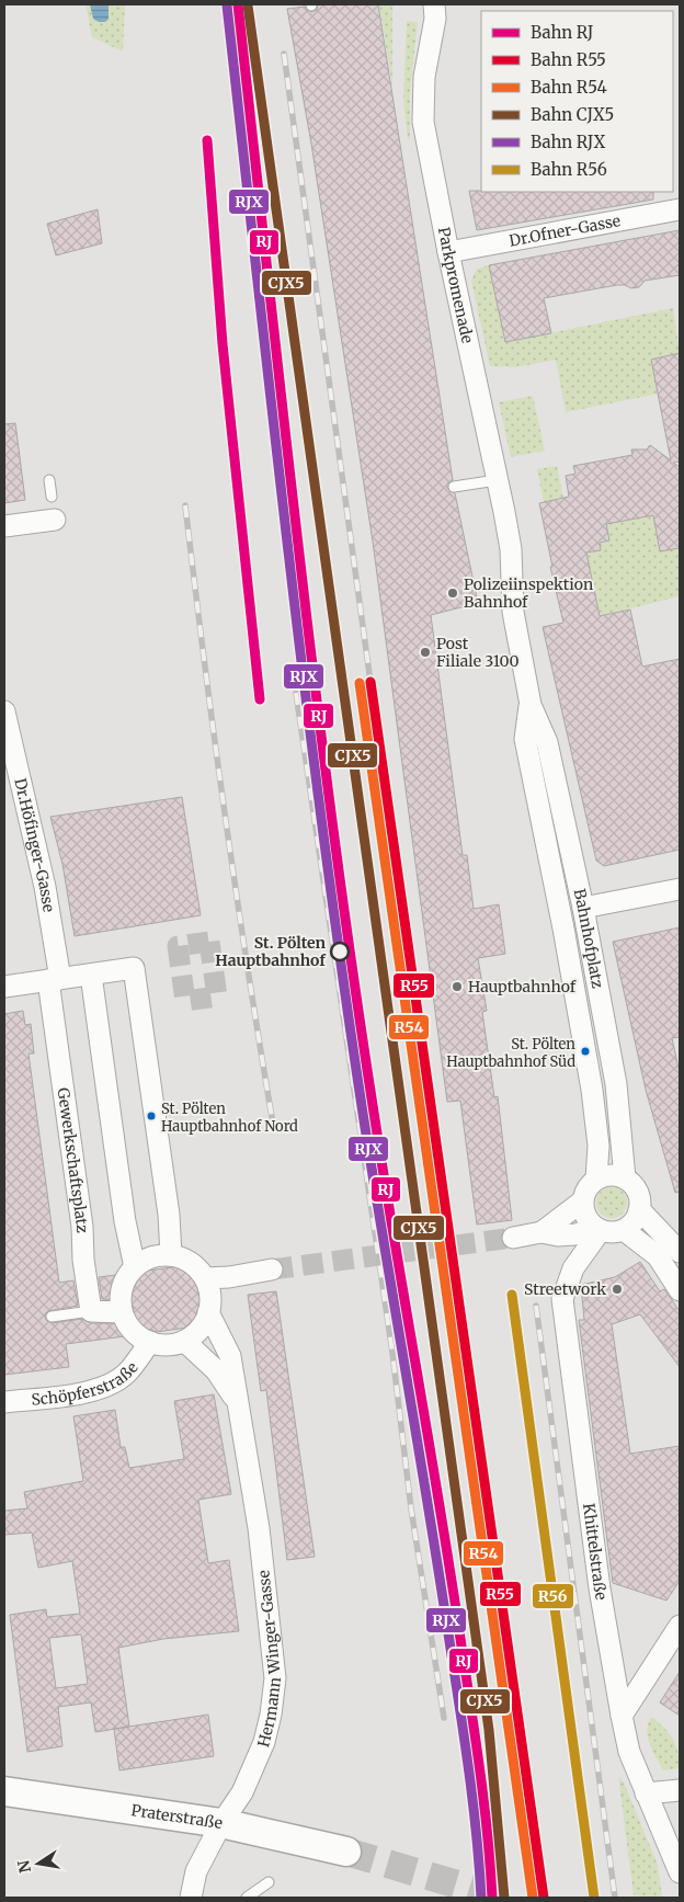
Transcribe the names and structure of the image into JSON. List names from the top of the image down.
{
  "streets": {
    "main road": ["Praterstraße"],
    "street": [
      "Dr.Ofner-Gasse",
      "Parkpromenade",
      "Dr.Höfinger-Gasse",
      "Bahnhofplatz",
      "Gewerkschaftsplatz",
      "Schöpferstraße",
      "Khittelstraße",
      "Hermann Winger-Gasse"
    ]
  },
  "crossings": [
    ["Dr.Ofner-Gasse", "Parkpromenade"],
    ["Parkpromenade", "Bahnhofplatz"],
    ["Dr.Höfinger-Gasse", "Gewerkschaftsplatz"],
    ["Bahnhofplatz", "Khittelstraße"],
    ["Schöpferstraße", "Hermann Winger-Gasse"],
    ["Hermann Winger-Gasse", "Praterstraße"]
  ],
  "places": [
    "Polizeiinspektion Bahnhof",
    "Post Filiale 3100",
    "St. Pölten Hauptbahnhof",
    "Hauptbahnhof",
    "St. Pölten Hauptbahnhof Süd",
    "St. Pölten Hauptbahnhof Nord",
    "Streetwork"
  ],
  "lines": [
    "rail line RJ",
    "rail line CJX5",
    "rail line RJX",
    "rail line R55",
    "rail line R54",
    "rail line R56"
  ],
  "legend": [
    "Bahn RJ",
    "Bahn R55",
    "Bahn R54",
    "Bahn CJX5",
    "Bahn RJX",
    "Bahn R56"
  ],
  "north": "left"
}
